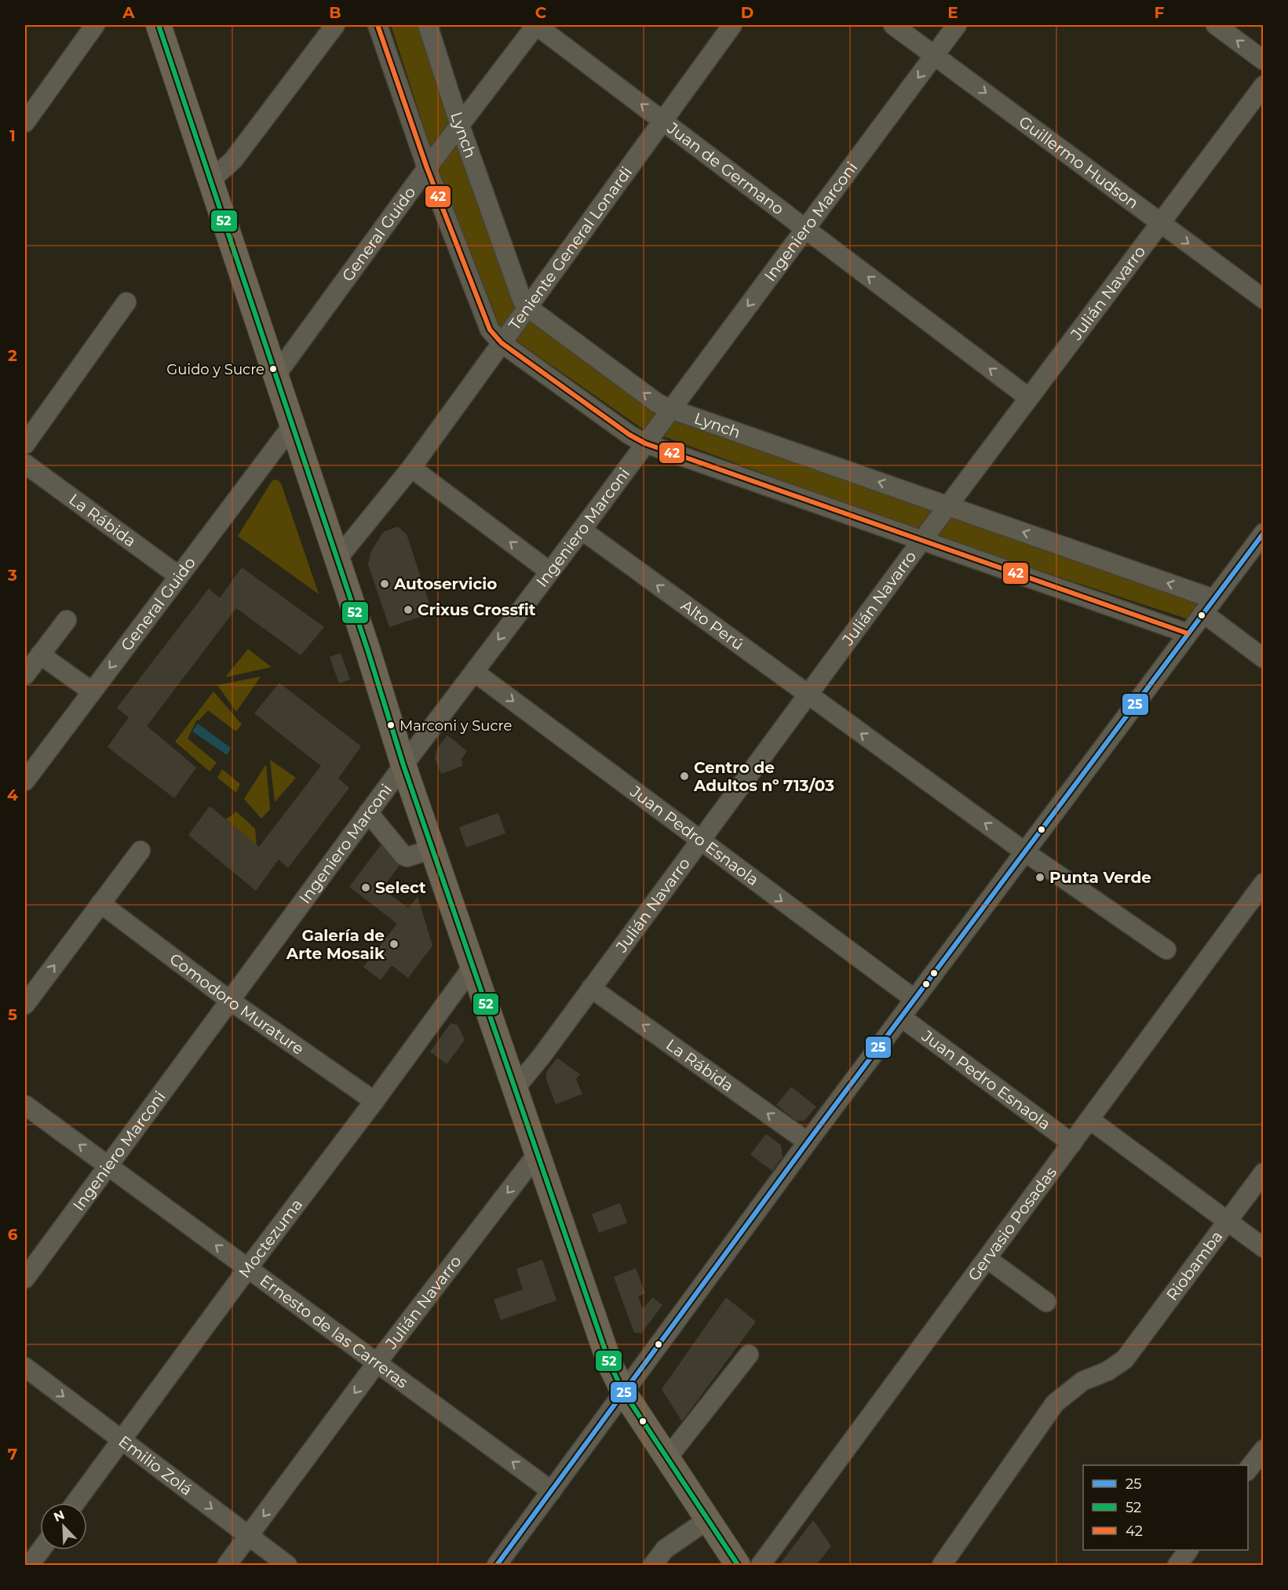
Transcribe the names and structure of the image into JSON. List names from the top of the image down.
{
  "streets": {
    "street": [
      "Lynch",
      "Guillermo Hudson",
      "Juan de Germano",
      "Ingeniero Marconi",
      "General Guido",
      "Teniente General Lonardi",
      "Julián Navarro",
      "La Rábida",
      "Alto Perú",
      "Juan Pedro Esnaola",
      "Comodoro Murature",
      "Gervasio Posadas",
      "Moctezuma",
      "Riobamba",
      "Ernesto de las Carreras",
      "Emilio Zolá"
    ]
  },
  "crossings": [
    ["Lynch", "Ingeniero Marconi"],
    ["Lynch", "General Guido"],
    ["Lynch", "Teniente General Lonardi"],
    ["Lynch", "Julián Navarro"],
    ["Guillermo Hudson", "Ingeniero Marconi"],
    ["Guillermo Hudson", "Julián Navarro"],
    ["Juan de Germano", "Ingeniero Marconi"],
    ["Juan de Germano", "General Guido"],
    ["Juan de Germano", "Teniente General Lonardi"],
    ["Juan de Germano", "Julián Navarro"],
    ["Ingeniero Marconi", "Alto Perú"],
    ["Ingeniero Marconi", "Juan Pedro Esnaola"],
    ["Ingeniero Marconi", "Comodoro Murature"],
    ["Ingeniero Marconi", "Ernesto de las Carreras"],
    ["General Guido", "La Rábida"],
    ["Julián Navarro", "La Rábida"],
    ["Julián Navarro", "Alto Perú"],
    ["Julián Navarro", "Juan Pedro Esnaola"],
    ["Julián Navarro", "Ernesto de las Carreras"],
    ["Julián Navarro", "Emilio Zolá"],
    ["Juan Pedro Esnaola", "Gervasio Posadas"],
    ["Comodoro Murature", "Moctezuma"],
    ["Moctezuma", "Ernesto de las Carreras"],
    ["Moctezuma", "Emilio Zolá"]
  ],
  "one_way": [
    "Guillermo Hudson",
    "Juan de Germano",
    "Ingeniero Marconi",
    "La Rábida",
    "Juan Pedro Esnaola",
    "Ernesto de las Carreras",
    "Emilio Zolá"
  ],
  "places": [
    "Guido y Sucre",
    "Autoservicio",
    "Crixus Crossfit",
    "Marconi y Sucre",
    "Centro de Adultos nº 713/03",
    "Punta Verde",
    "Select",
    "Galería de Arte Mosaik"
  ],
  "lines": ["transit line 52", "transit line 42", "transit line 25"],
  "legend": ["25", "52", "42"],
  "north": "top left",
  "grid": {
    "columns": [
      "A",
      "B",
      "C",
      "D",
      "E",
      "F"
    ],
    "rows": [
      "1",
      "2",
      "3",
      "4",
      "5",
      "6",
      "7"
    ]
  }
}
